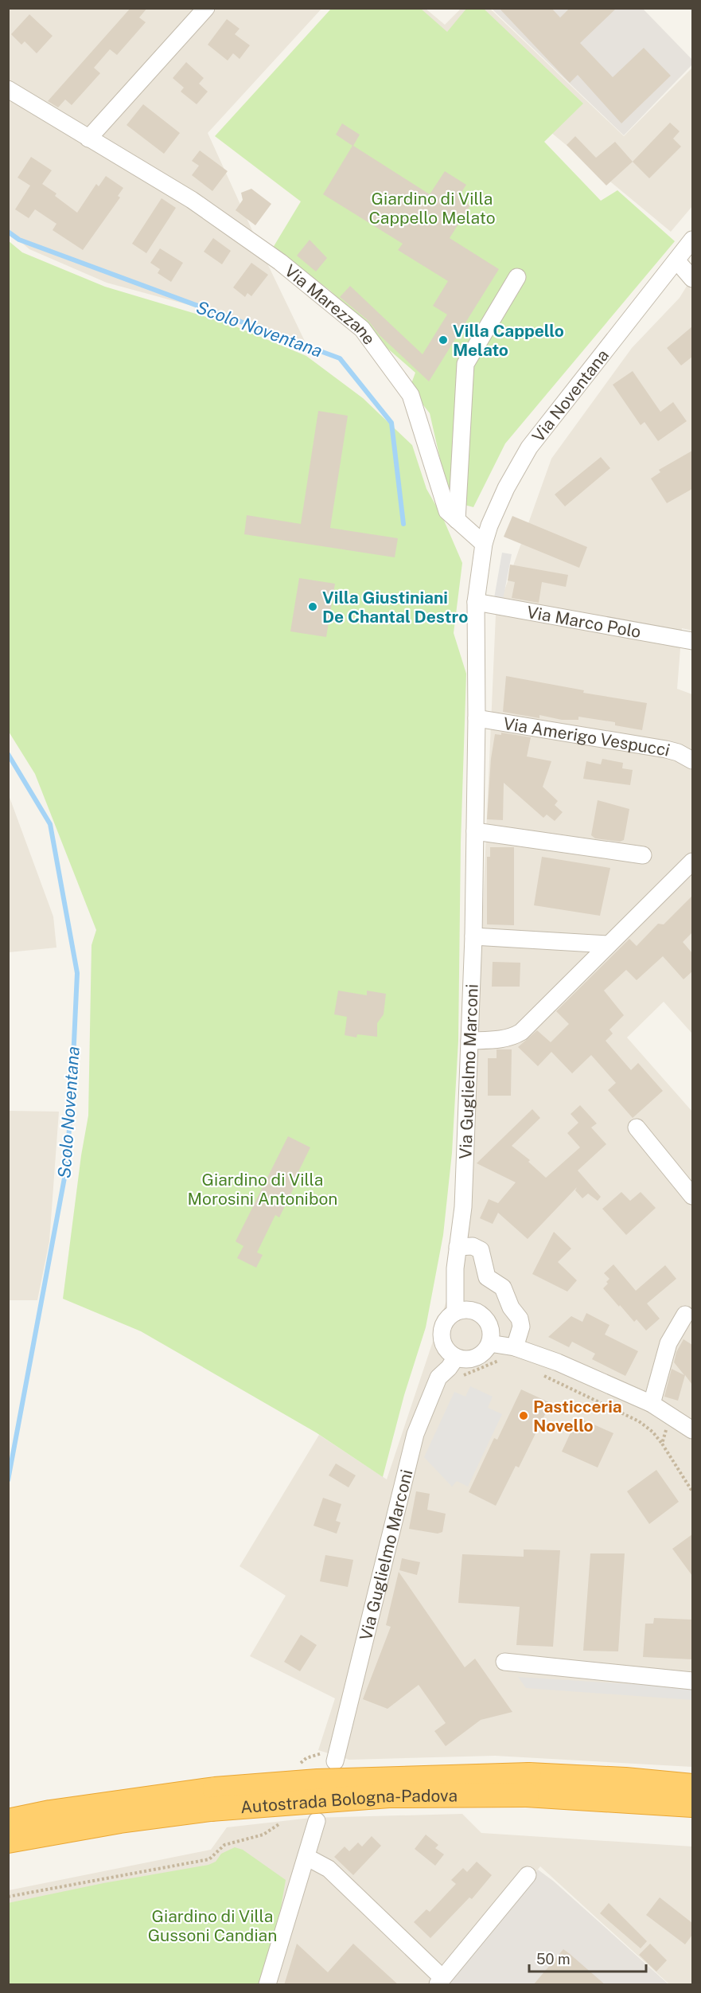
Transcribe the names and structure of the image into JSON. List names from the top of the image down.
{
  "streets": {
    "highway": ["Autostrada Bologna-Padova"],
    "street": [
      "Via Marezzane",
      "Via Noventana",
      "Via Marco Polo",
      "Via Amerigo Vespucci",
      "Via Guglielmo Marconi"
    ]
  },
  "crossings": [
    ["Via Marezzane", "Via Noventana"],
    ["Via Marezzane", "Via Guglielmo Marconi"],
    ["Via Noventana", "Via Guglielmo Marconi"],
    ["Via Marco Polo", "Via Guglielmo Marconi"],
    ["Via Amerigo Vespucci", "Via Guglielmo Marconi"]
  ],
  "water": ["Scolo Noventana"],
  "parks": ["Giardino di Villa Cappello Melato", "Giardino di Villa Morosini Antonibon", "Giardino di Villa Gussoni Candian"],
  "places": ["Villa Cappello Melato", "Villa Giustiniani De Chantal Destro", "Pasticceria Novello"],
  "scale_bar": "50 m"
}
